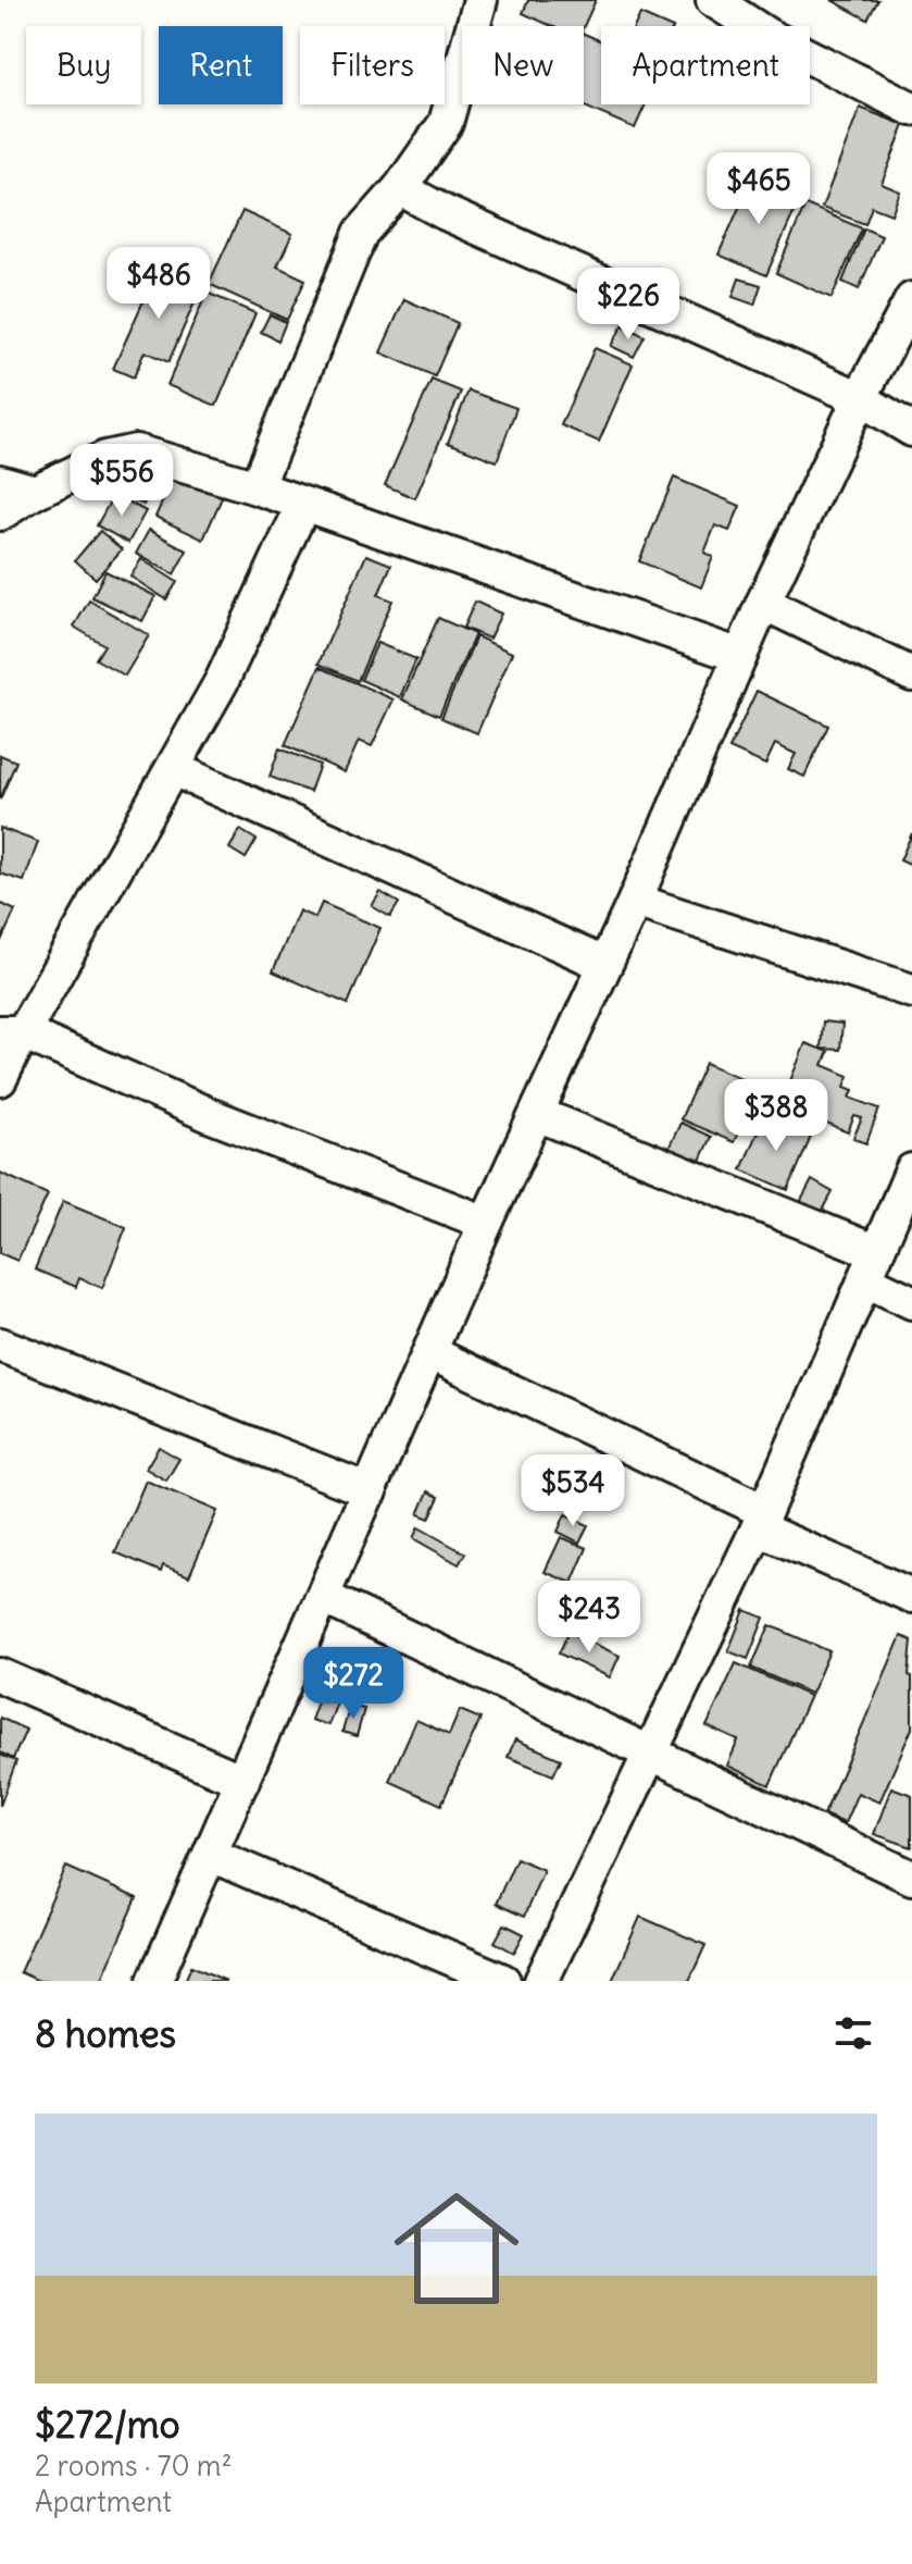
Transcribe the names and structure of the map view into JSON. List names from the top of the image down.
{
  "page": {
    "chip": [
      "Buy",
      "Rent",
      "Filters",
      "New",
      "Apartment"
    ],
    "price": [
      "$465",
      "$486",
      "$226",
      "$556",
      "$388",
      "$534",
      "$243",
      "$272"
    ],
    "heading": "8 homes",
    "list": [
      {
        "name": "$272/mo",
        "note": "2 rooms · 70 m² · Apartment"
      }
    ]
  }
}
